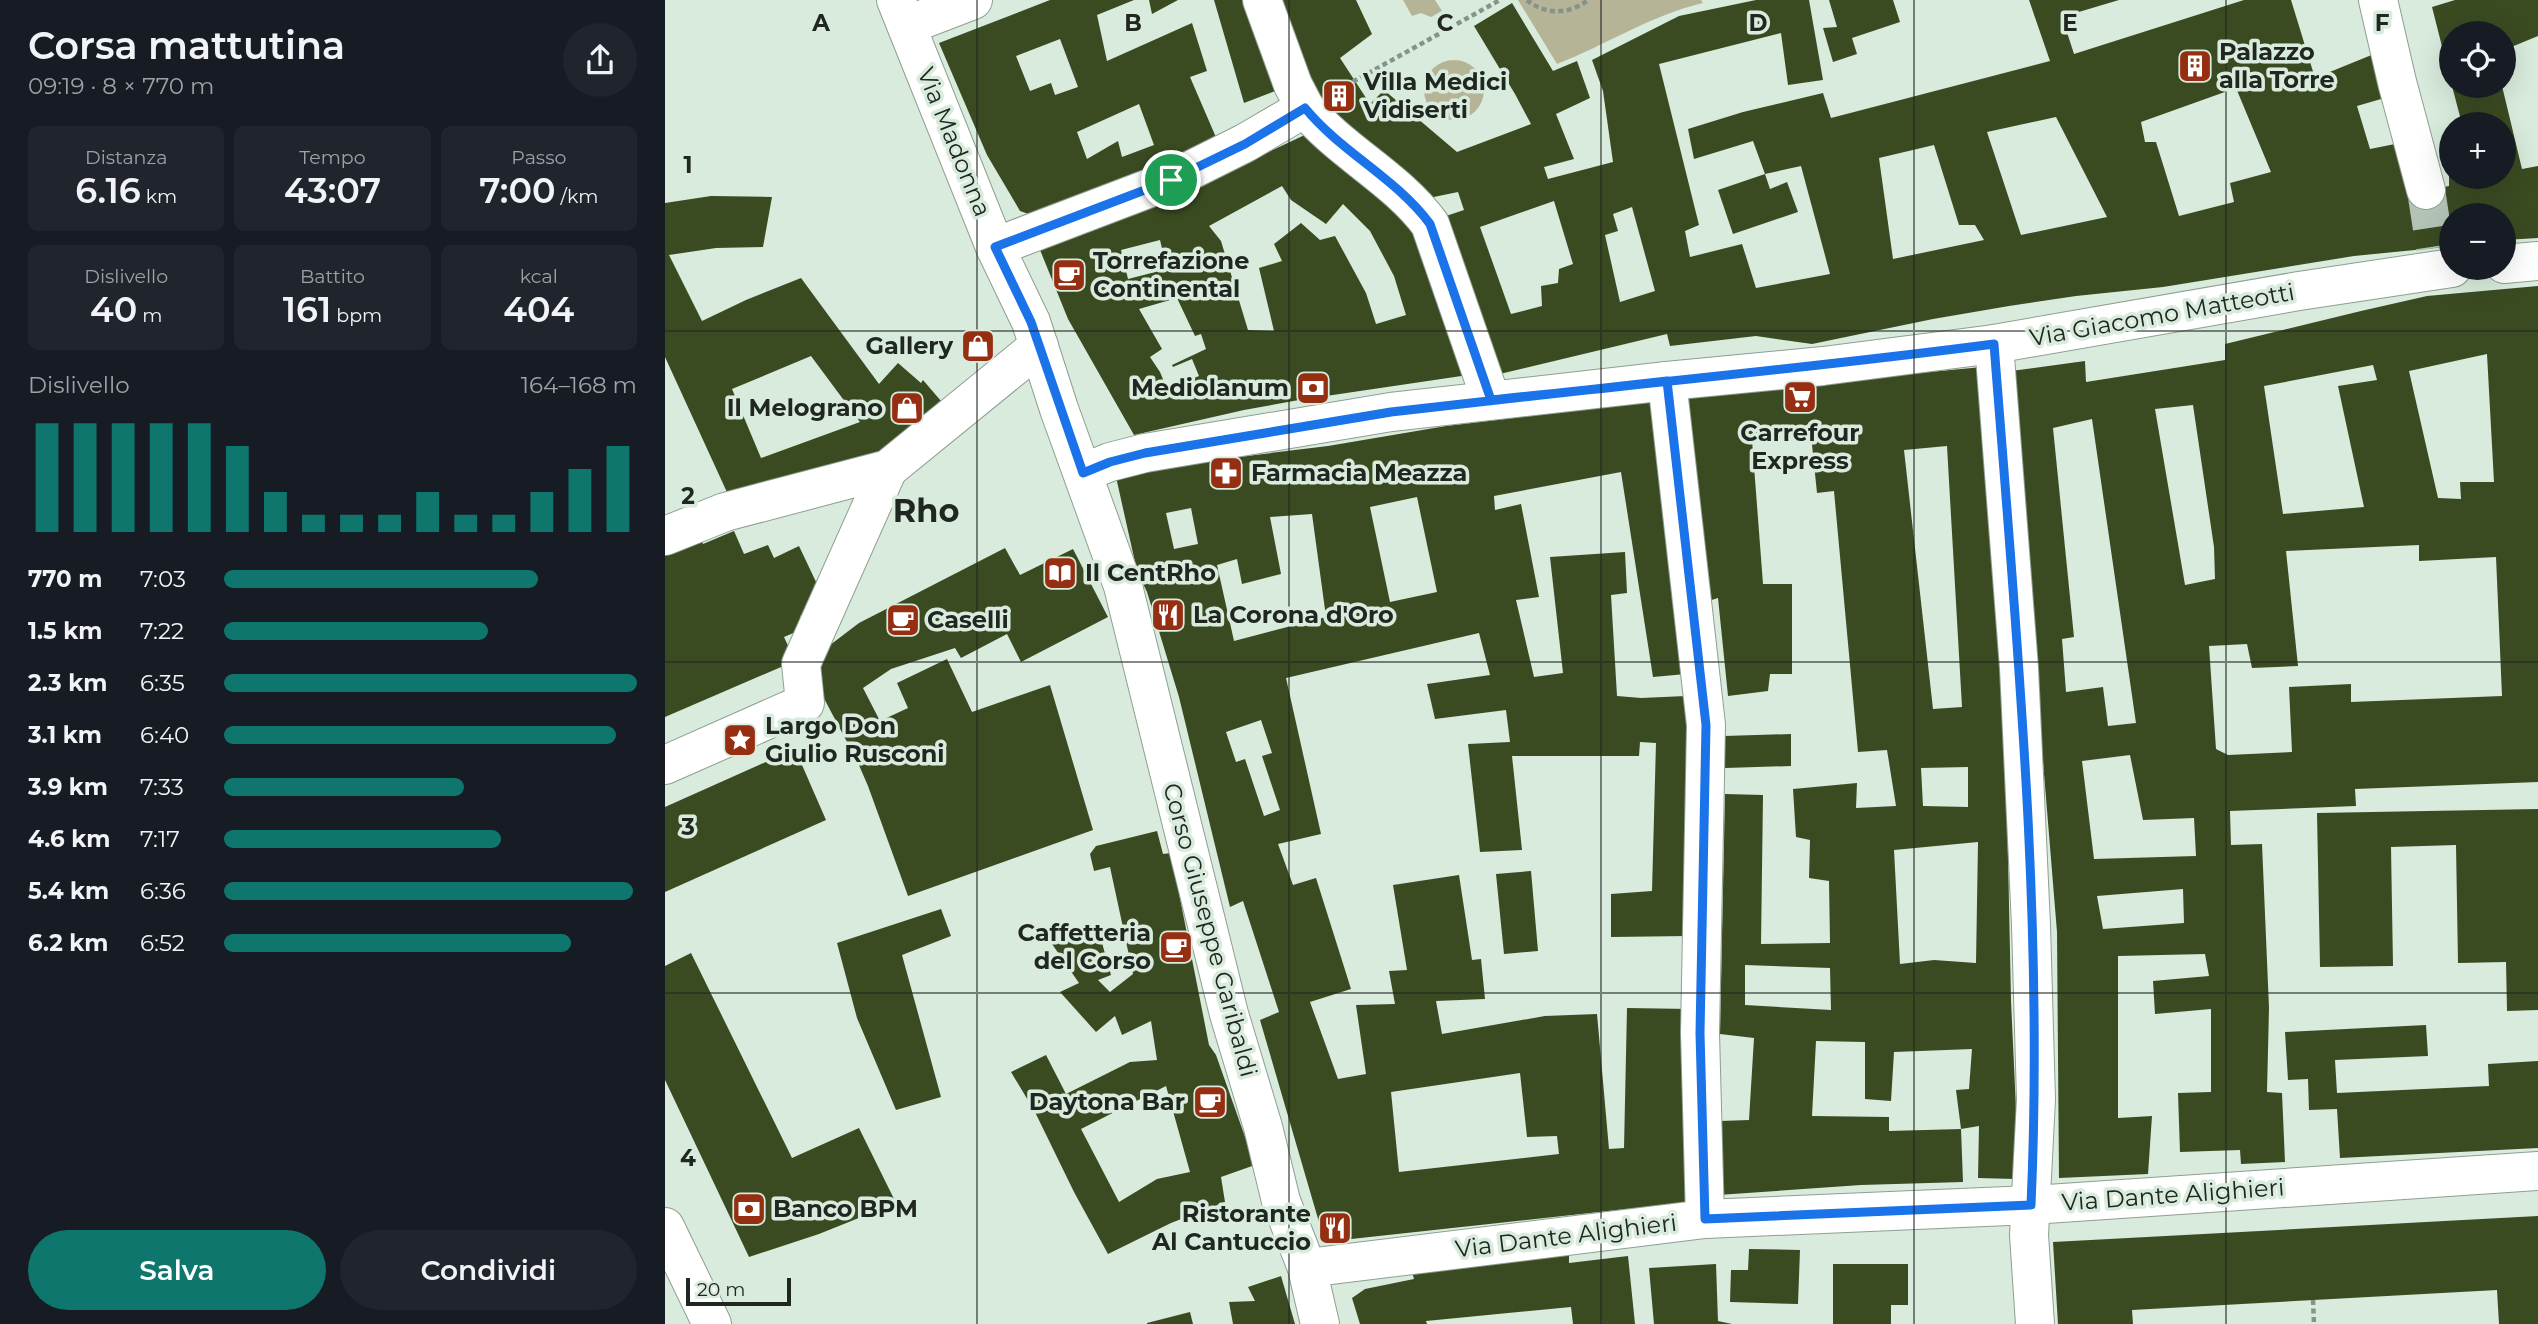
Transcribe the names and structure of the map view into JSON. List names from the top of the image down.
{
  "streets": {
    "street": [
      "Via Madonna",
      "Via Giacomo Matteotti",
      "Corso Giuseppe Garibaldi",
      "Via Dante Alighieri"
    ]
  },
  "crossings": [
    ["Via Madonna", "Via Giacomo Matteotti"],
    ["Via Madonna", "Corso Giuseppe Garibaldi"],
    ["Via Giacomo Matteotti", "Corso Giuseppe Garibaldi"],
    ["Corso Giuseppe Garibaldi", "Via Dante Alighieri"]
  ],
  "districts": ["Rho"],
  "places": {
    "building": ["Palazzo alla Torre", "Villa Medici Vidiserti"],
    "cafe": [
      "Torrefazione Continental",
      "Caselli",
      "Caffetteria del Corso",
      "Daytona Bar"
    ],
    "shop": ["Gallery", "Il Melograno"],
    "bank": ["Mediolanum", "Banco BPM"],
    "supermarket": ["Carrefour Express"],
    "pharmacy": ["Farmacia Meazza"],
    "library": ["Il CentRho"],
    "restaurant": ["La Corona d'Oro", "Ristorante Al Cantuccio"],
    "place": ["Largo Don Giulio Rusconi"]
  },
  "scale_bar": "20 m",
  "page": {
    "heading": ["Corsa mattutina", "09:19 · 8 × 770 m"],
    "map_buttons": ["+", "−"],
    "stats": [
      ["Distanza", "6.16 km"],
      ["Tempo", "43:07"],
      ["Passo", "7:00 /km"],
      ["Dislivello", "40 m"],
      ["Battito", "161 bpm"],
      ["kcal", "404"]
    ],
    "chart": ["Dislivello", "164–168 m"],
    "list": [
      {
        "name": "770 m",
        "note": "7:03"
      },
      {
        "name": "1.5 km",
        "note": "7:22"
      },
      {
        "name": "2.3 km",
        "note": "6:35"
      },
      {
        "name": "3.1 km",
        "note": "6:40"
      },
      {
        "name": "3.9 km",
        "note": "7:33"
      },
      {
        "name": "4.6 km",
        "note": "7:17"
      },
      {
        "name": "5.4 km",
        "note": "6:36"
      },
      {
        "name": "6.2 km",
        "note": "6:52"
      }
    ],
    "buttons": ["Salva", "Condividi"],
    "scale": "20 m"
  },
  "grid": {
    "columns": [
      "A",
      "B",
      "C",
      "D",
      "E",
      "F"
    ],
    "rows": [
      "1",
      "2",
      "3",
      "4"
    ]
  }
}
